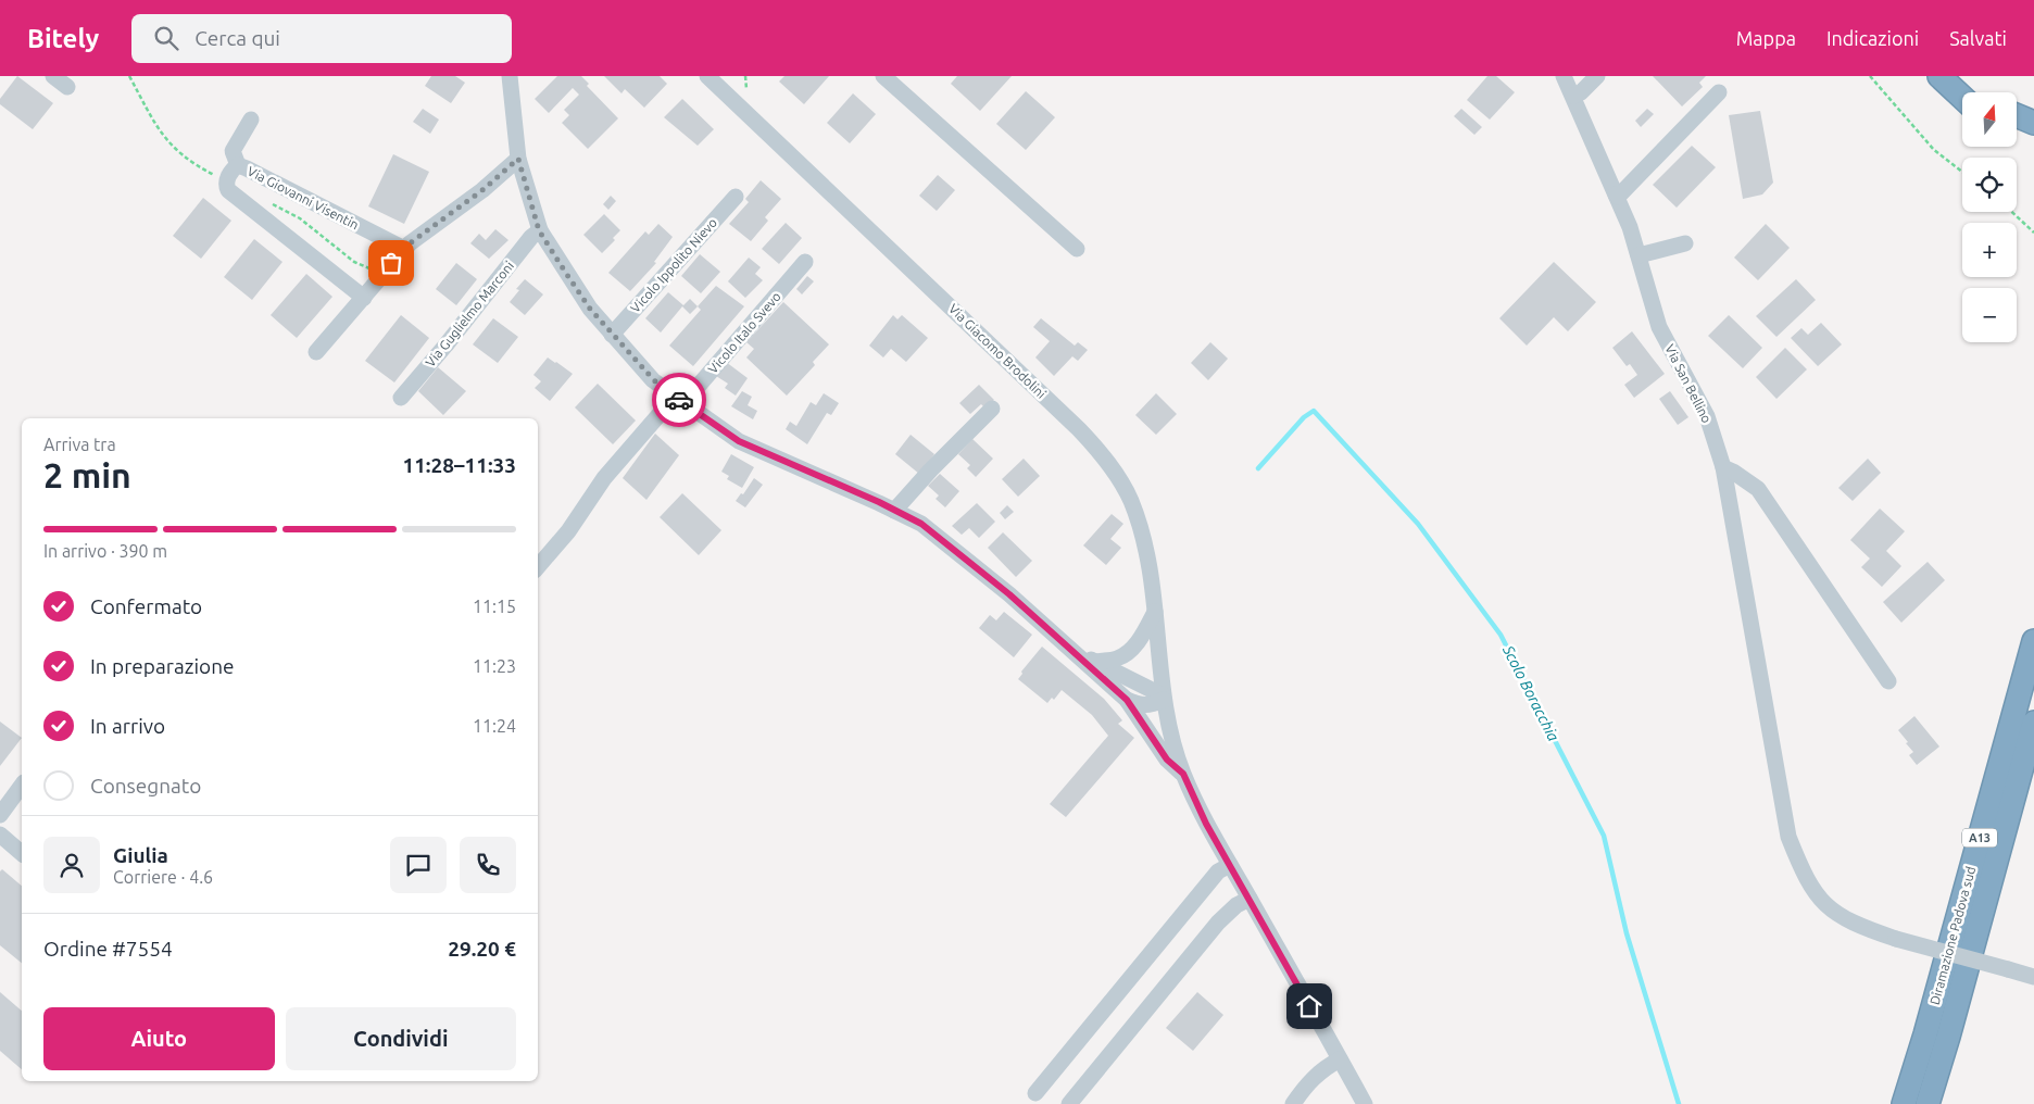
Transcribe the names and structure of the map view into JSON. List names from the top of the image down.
{
  "streets": {
    "highway": ["A13", "Diramazione Padova sud"],
    "street": [
      "Via Giovanni Visentin",
      "Vicolo Ippolito Nievo",
      "Via Guglielmo Marconi",
      "Vicolo Italo Svevo",
      "Via Giacomo Brodolini",
      "Via San Bellino"
    ]
  },
  "water": ["Scolo Boracchia"],
  "north": "top",
  "page": {
    "header": "Bitely",
    "search": "Cerca qui",
    "nav": ["Mappa", "Indicazioni", "Salvati"],
    "map_buttons": ["+", "−"],
    "heading": ["2 min", "Arriva tra", "11:28–11:33"],
    "panel": [
      "Giulia",
      "Corriere · 4.6",
      "Ordine #7554",
      "29.20 €"
    ],
    "bar": "In arrivo · 390 m",
    "list": [
      ["Confermato", "11:15"],
      ["In preparazione", "11:23"],
      ["In arrivo", "11:24"],
      "Consegnato"
    ],
    "buttons": ["Aiuto", "Condividi"]
  }
}
